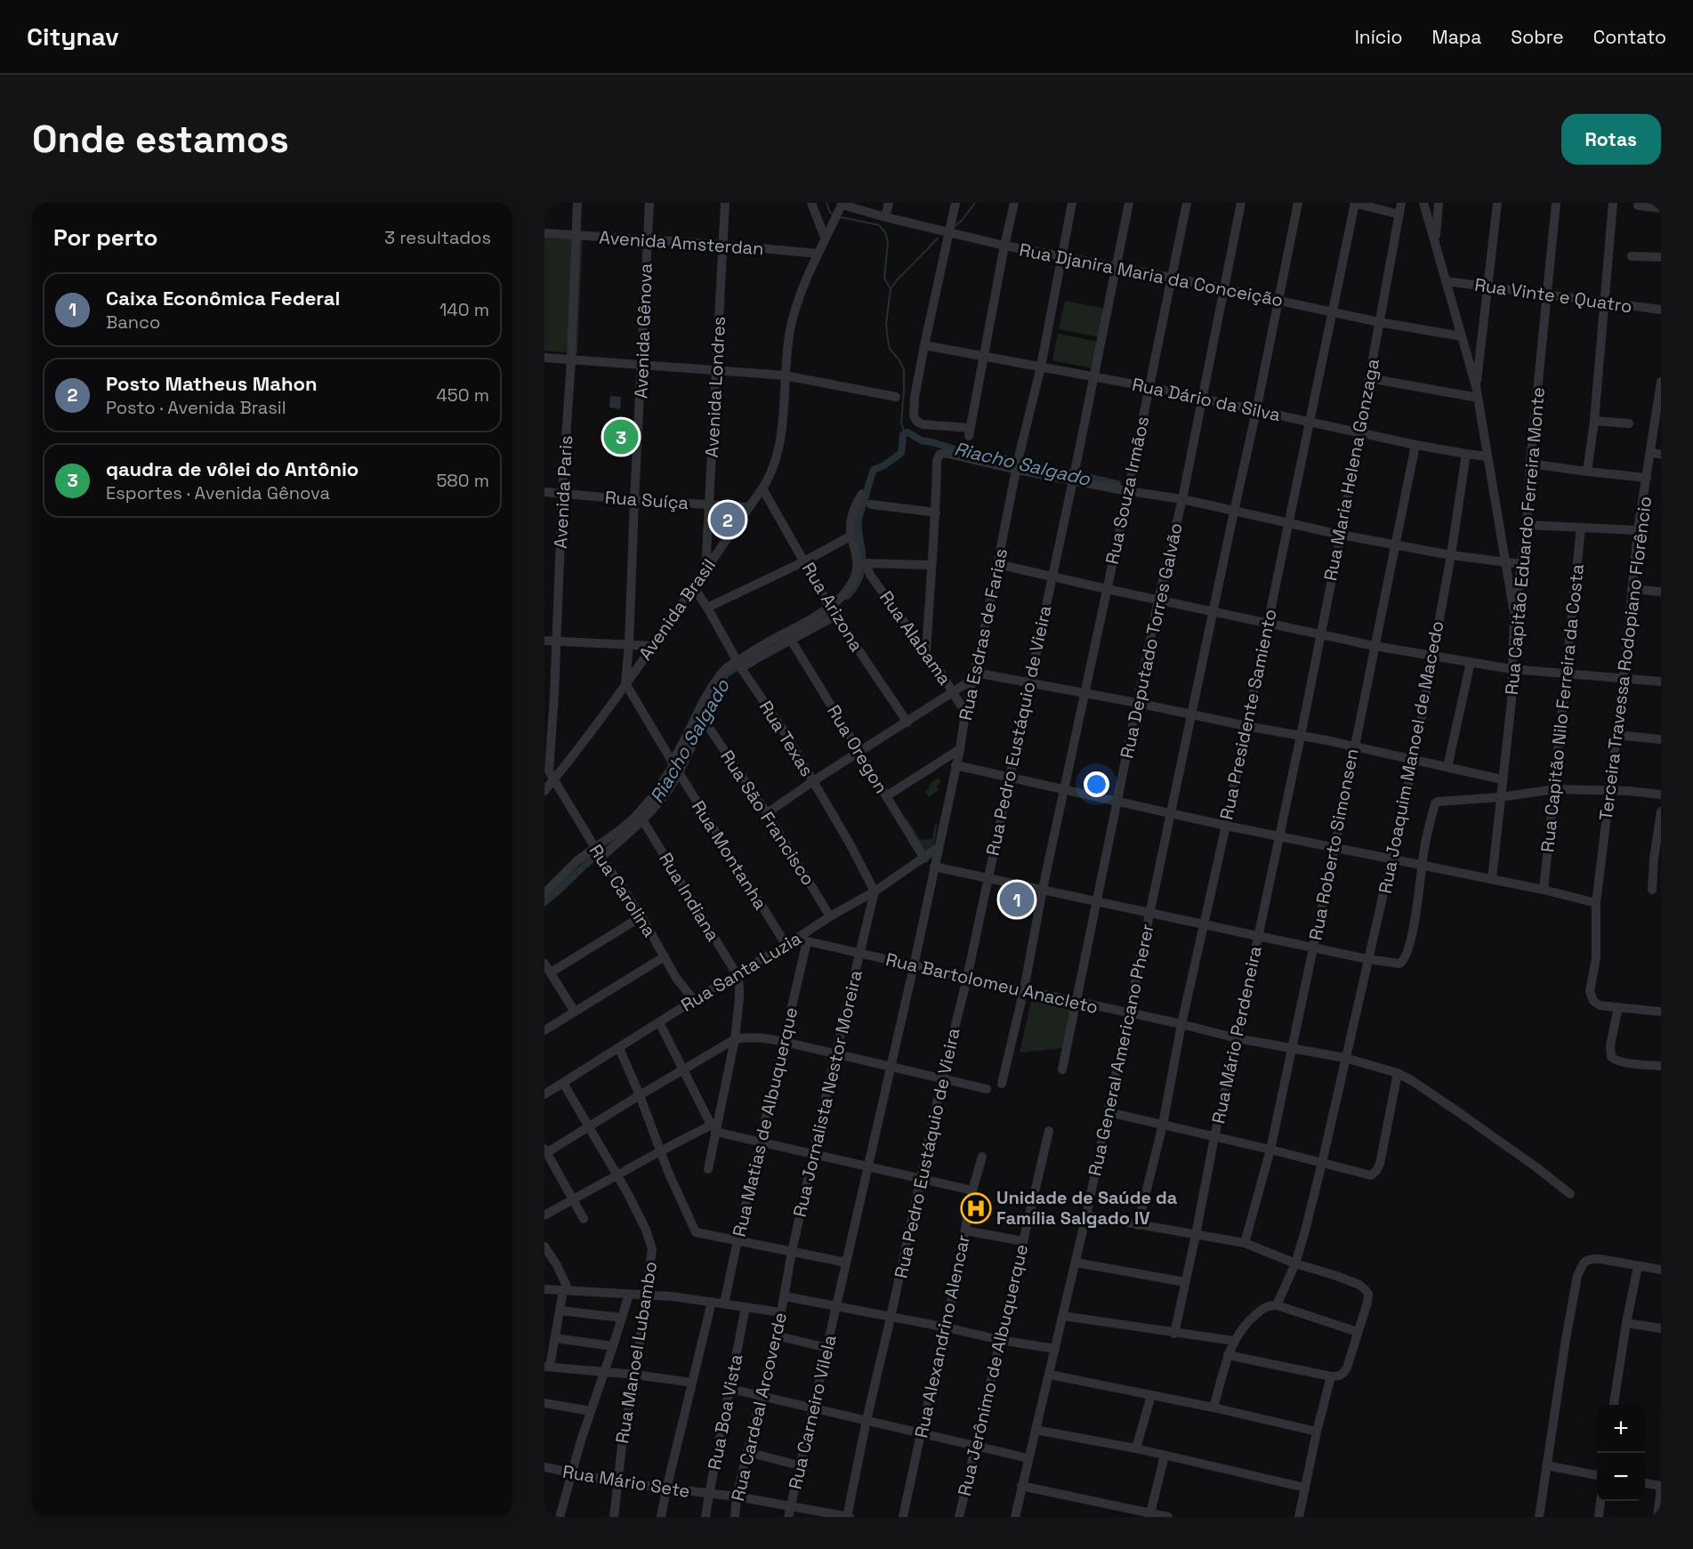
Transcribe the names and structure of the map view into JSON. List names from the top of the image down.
{
  "streets": {
    "street": [
      "Avenida Amsterdan",
      "Rua Djanira Maria da Conceição",
      "Rua Vinte e Quatro",
      "Avenida Gênova",
      "Avenida Londres",
      "Rua Dário da Silva",
      "Rua Maria Helena Gonzaga",
      "Rua Souza Irmãos",
      "Avenida Paris",
      "Rua Suíça",
      "Rua Capitão Eduardo Ferreira Monte",
      "Rua Arizona",
      "Avenida Brasil",
      "Rua Esdras de Farias",
      "Rua Alabama",
      "Rua Deputado Torres Galvão",
      "Terceira Travessa Rodopiano Florêncio",
      "Rua Capitão Nilo Ferreira da Costa",
      "Rua Presidente Samiento",
      "Rua Pedro Eustáquio de Vieira",
      "Rua Texas",
      "Rua Oregon",
      "Rua Joaquim Manoel de Macedo",
      "Rua São Francisco",
      "Rua Roberto Simonsen",
      "Rua Montanha",
      "Rua Carolina",
      "Rua Indiana",
      "Rua Santa Luzia",
      "Rua Bartolomeu Anacleto",
      "Rua Mário Perdeneira",
      "Rua General Americano Pherer",
      "Rua Jornalista Nestor Moreira",
      "Rua Matias de Albuquerque",
      "Rua Alexandrino Alencar",
      "Rua Manoel Lubambo",
      "Rua Jerônimo de Albuquerque",
      "Rua Cardeal Arcoverde",
      "Rua Boa Vista",
      "Rua Carneiro Vilela",
      "Rua Mário Sete"
    ]
  },
  "crossings": [
    ["Avenida Amsterdan", "Avenida Gênova"],
    ["Avenida Amsterdan", "Avenida Londres"],
    ["Avenida Amsterdan", "Avenida Paris"],
    ["Avenida Amsterdan", "Avenida Brasil"],
    ["Rua Djanira Maria da Conceição", "Rua Maria Helena Gonzaga"],
    ["Rua Djanira Maria da Conceição", "Rua Souza Irmãos"],
    ["Rua Djanira Maria da Conceição", "Avenida Brasil"],
    ["Rua Djanira Maria da Conceição", "Rua Esdras de Farias"],
    ["Rua Djanira Maria da Conceição", "Rua Deputado Torres Galvão"],
    ["Rua Djanira Maria da Conceição", "Rua Presidente Samiento"],
    ["Rua Djanira Maria da Conceição", "Rua Pedro Eustáquio de Vieira"],
    ["Rua Djanira Maria da Conceição", "Rua General Americano Pherer"],
    ["Rua Vinte e Quatro", "Rua Capitão Eduardo Ferreira Monte"],
    ["Avenida Gênova", "Rua Suíça"],
    ["Avenida Gênova", "Avenida Brasil"],
    ["Avenida Gênova", "Rua Montanha"],
    ["Avenida Londres", "Rua Suíça"],
    ["Avenida Londres", "Avenida Brasil"],
    ["Rua Dário da Silva", "Rua Maria Helena Gonzaga"],
    ["Rua Dário da Silva", "Rua Souza Irmãos"],
    ["Rua Dário da Silva", "Rua Esdras de Farias"],
    ["Rua Dário da Silva", "Rua Deputado Torres Galvão"],
    ["Rua Dário da Silva", "Rua Presidente Samiento"],
    ["Rua Dário da Silva", "Rua Pedro Eustáquio de Vieira"],
    ["Rua Dário da Silva", "Rua Joaquim Manoel de Macedo"],
    ["Rua Dário da Silva", "Rua Roberto Simonsen"],
    ["Rua Dário da Silva", "Rua General Americano Pherer"],
    ["Rua Maria Helena Gonzaga", "Rua Mário Perdeneira"],
    ["Rua Souza Irmãos", "Rua Bartolomeu Anacleto"],
    ["Avenida Paris", "Rua Suíça"],
    ["Avenida Paris", "Avenida Brasil"],
    ["Avenida Paris", "Rua Carolina"],
    ["Rua Suíça", "Avenida Brasil"],
    ["Rua Arizona", "Avenida Brasil"],
    ["Avenida Brasil", "Rua Texas"],
    ["Avenida Brasil", "Rua Montanha"],
    ["Avenida Brasil", "Rua Carolina"],
    ["Rua Esdras de Farias", "Rua Alabama"],
    ["Rua Esdras de Farias", "Rua Santa Luzia"],
    ["Rua Esdras de Farias", "Rua Bartolomeu Anacleto"],
    ["Rua Esdras de Farias", "Rua Carneiro Vilela"],
    ["Rua Deputado Torres Galvão", "Rua Bartolomeu Anacleto"],
    ["Rua Presidente Samiento", "Rua Bartolomeu Anacleto"],
    ["Rua Pedro Eustáquio de Vieira", "Rua Bartolomeu Anacleto"],
    ["Rua Pedro Eustáquio de Vieira", "Rua Mário Sete"],
    ["Rua Texas", "Rua Santa Luzia"],
    ["Rua Texas", "Rua Jornalista Nestor Moreira"],
    ["Rua Oregon", "Rua Santa Luzia"],
    ["Rua Joaquim Manoel de Macedo", "Rua Bartolomeu Anacleto"],
    ["Rua São Francisco", "Rua Montanha"],
    ["Rua São Francisco", "Rua Santa Luzia"],
    ["Rua Roberto Simonsen", "Rua Bartolomeu Anacleto"],
    ["Rua Montanha", "Rua Santa Luzia"],
    ["Rua Carolina", "Rua Santa Luzia"],
    ["Rua Indiana", "Rua Santa Luzia"],
    ["Rua Santa Luzia", "Rua Bartolomeu Anacleto"],
    ["Rua Santa Luzia", "Rua Jornalista Nestor Moreira"],
    ["Rua Santa Luzia", "Rua Manoel Lubambo"],
    ["Rua Bartolomeu Anacleto", "Rua Mário Perdeneira"],
    ["Rua Bartolomeu Anacleto", "Rua General Americano Pherer"],
    ["Rua Bartolomeu Anacleto", "Rua Jornalista Nestor Moreira"],
    ["Rua Bartolomeu Anacleto", "Rua Matias de Albuquerque"],
    ["Rua Jornalista Nestor Moreira", "Rua Cardeal Arcoverde"],
    ["Rua Manoel Lubambo", "Rua Mário Sete"],
    ["Rua Cardeal Arcoverde", "Rua Mário Sete"],
    ["Rua Boa Vista", "Rua Mário Sete"],
    ["Rua Carneiro Vilela", "Rua Mário Sete"]
  ],
  "water": ["Riacho Salgado"],
  "places": {
    "hospital": ["Unidade de Saúde da Família Salgado IV"]
  },
  "page": {
    "header": "Citynav",
    "nav": [
      "Início",
      "Mapa",
      "Sobre",
      "Contato"
    ],
    "buttons": "Rotas",
    "title": "Onde estamos",
    "heading": ["Por perto", "3 resultados"],
    "list": [
      {
        "mark": "1",
        "name": "Caixa Econômica Federal",
        "note": "Banco",
        "value": "140 m"
      },
      {
        "mark": "2",
        "name": "Posto Matheus Mahon",
        "note": "Posto · Avenida Brasil",
        "value": "450 m"
      },
      {
        "mark": "3",
        "name": "qaudra de vôlei do Antônio",
        "note": "Esportes · Avenida Gênova",
        "value": "580 m"
      }
    ],
    "pins": ["3", "2", "1"],
    "map_buttons": ["+", "−"]
  }
}
